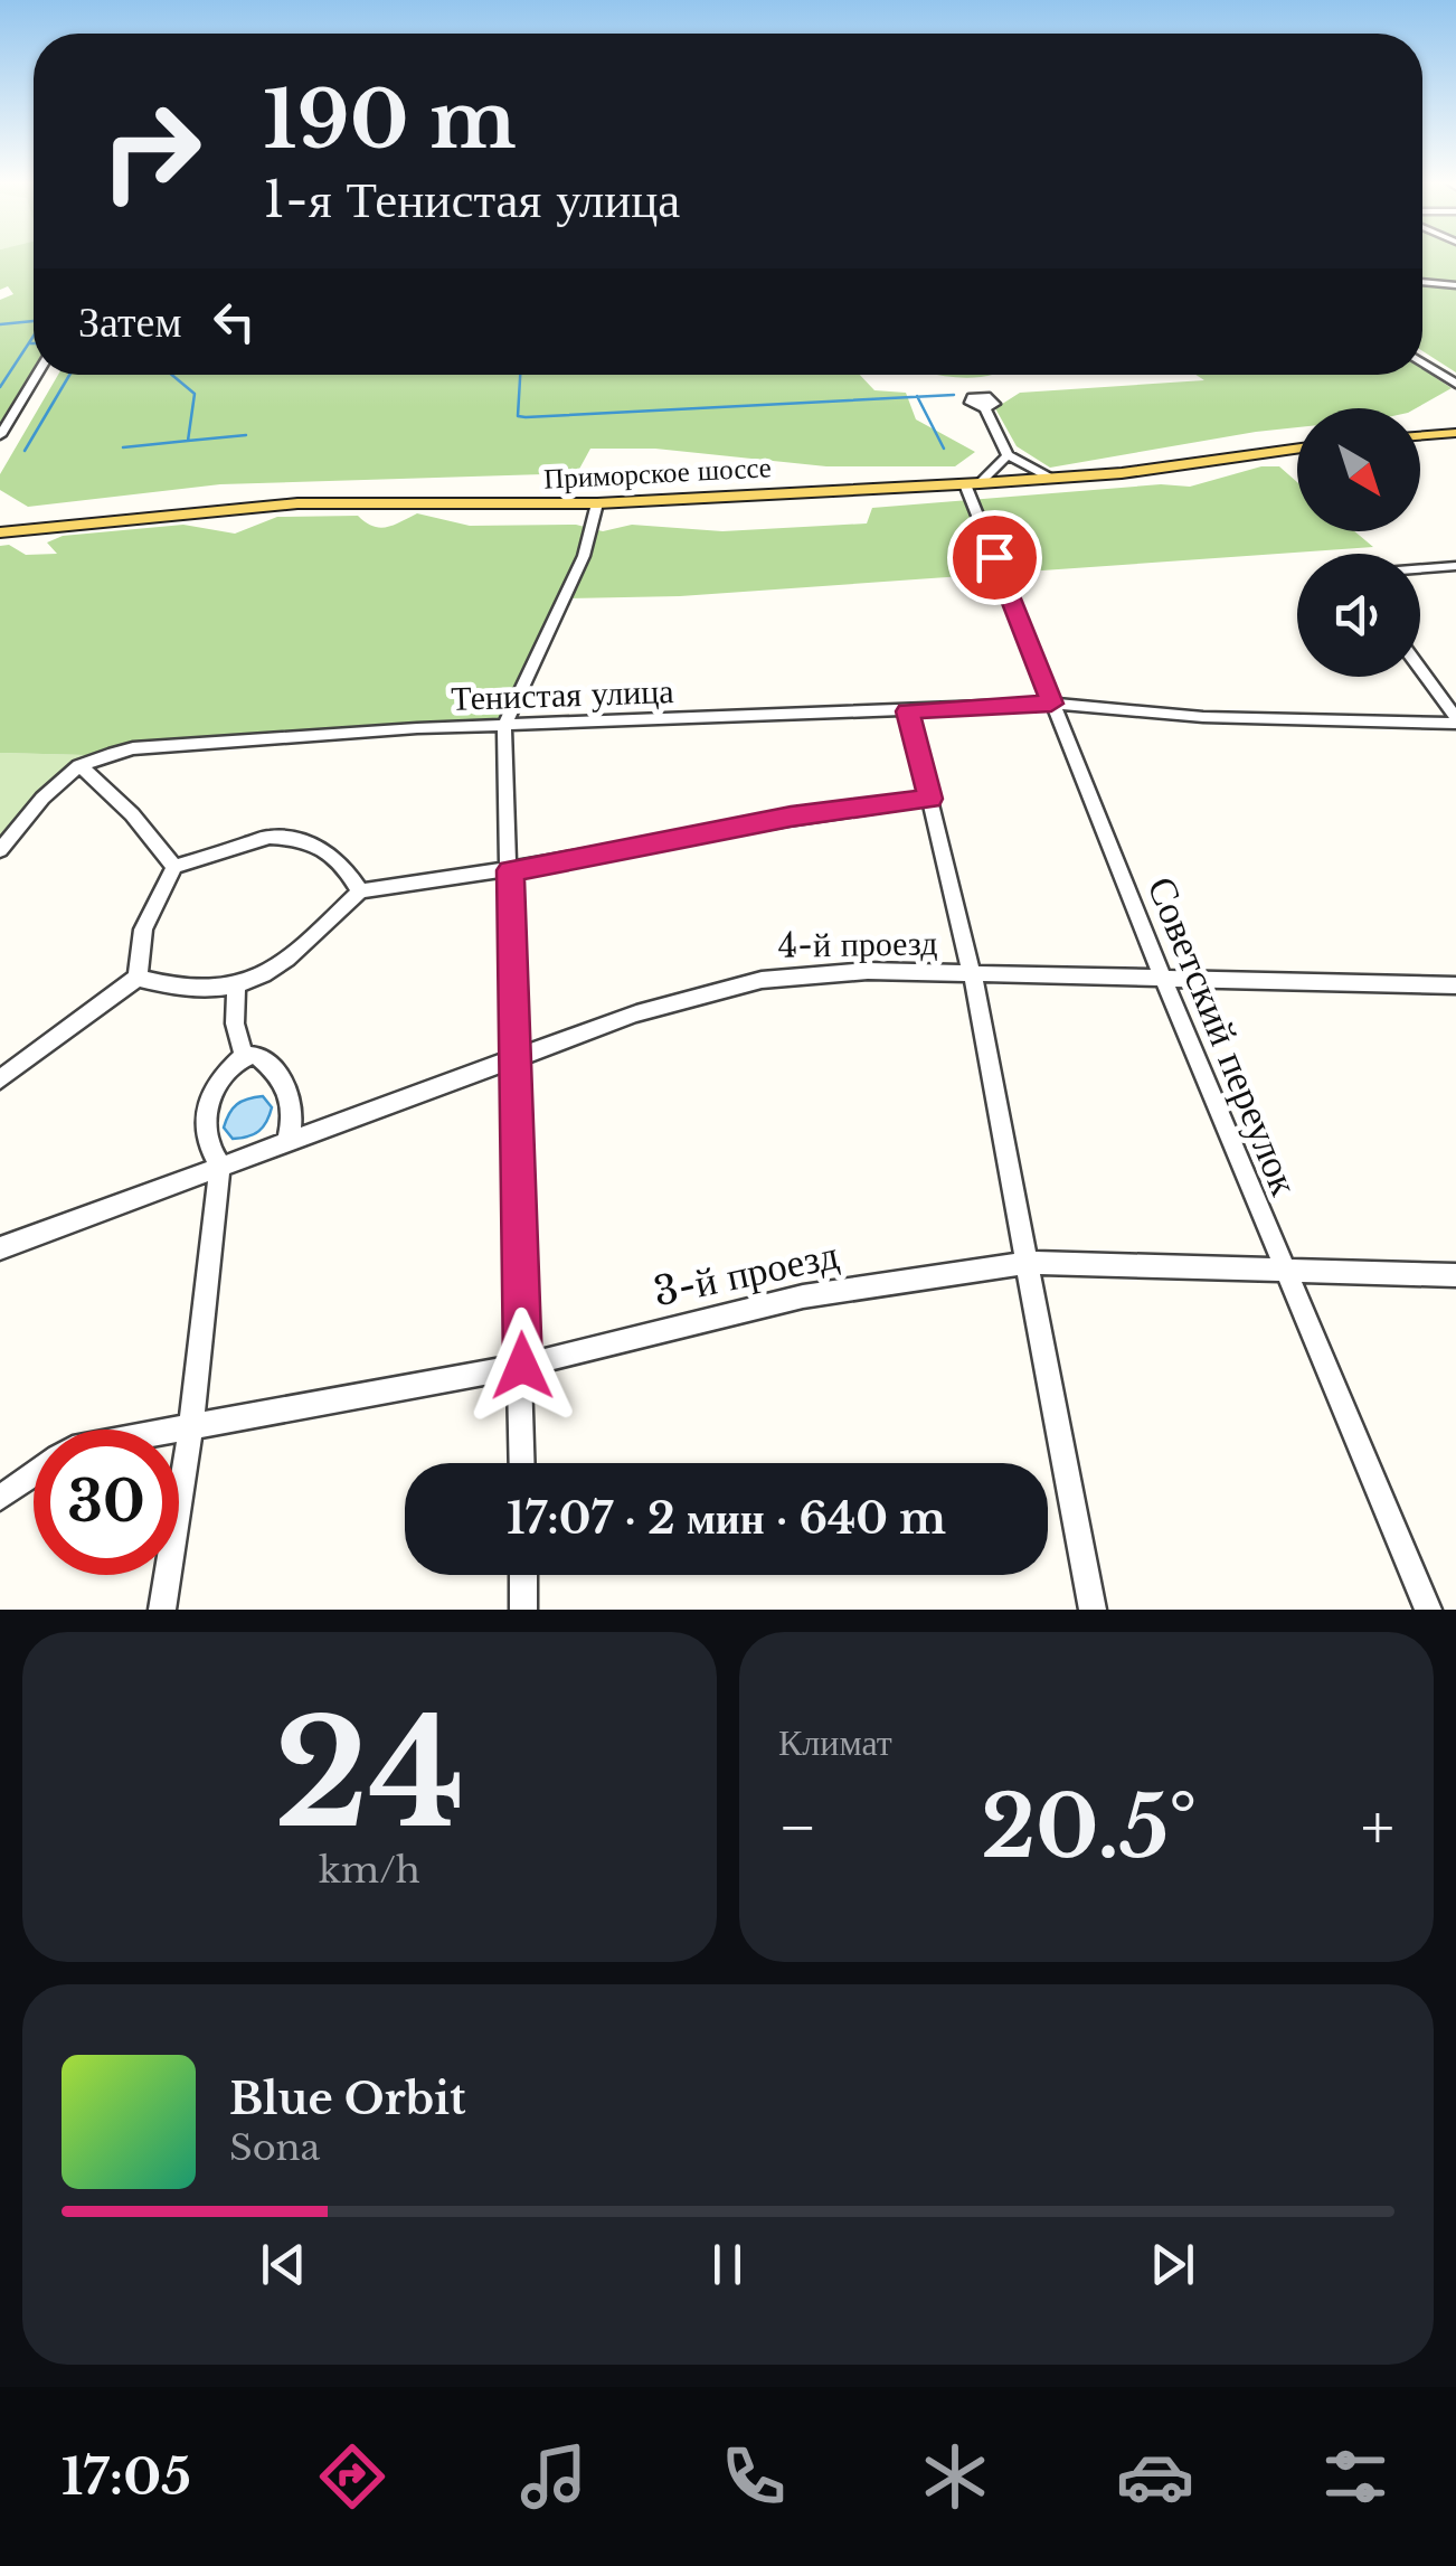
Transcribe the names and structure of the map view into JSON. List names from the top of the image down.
{
  "streets": {
    "main road": ["Приморское шоссе"],
    "street": [
      "Тенистая улица",
      "4-й проезд",
      "Советский переулок",
      "3-й проезд"
    ]
  },
  "crossings": [
    ["Приморское шоссе", "Советский переулок"],
    ["Тенистая улица", "Советский переулок"],
    ["4-й проезд", "Советский переулок"],
    ["Советский переулок", "3-й проезд"]
  ],
  "north": "bottom right",
  "page": {
    "turn": ["190 m", "1-я Тенистая улица"],
    "then": "Затем",
    "limit": "30",
    "trip": "17:07 · 2 мин · 640 m",
    "tile": [
      ["24", "km/h"],
      "Климат"
    ],
    "heat": ["−", "20.5°", "+"],
    "song": ["Blue Orbit", "Sona"],
    "tabs": "17:05"
  }
}
